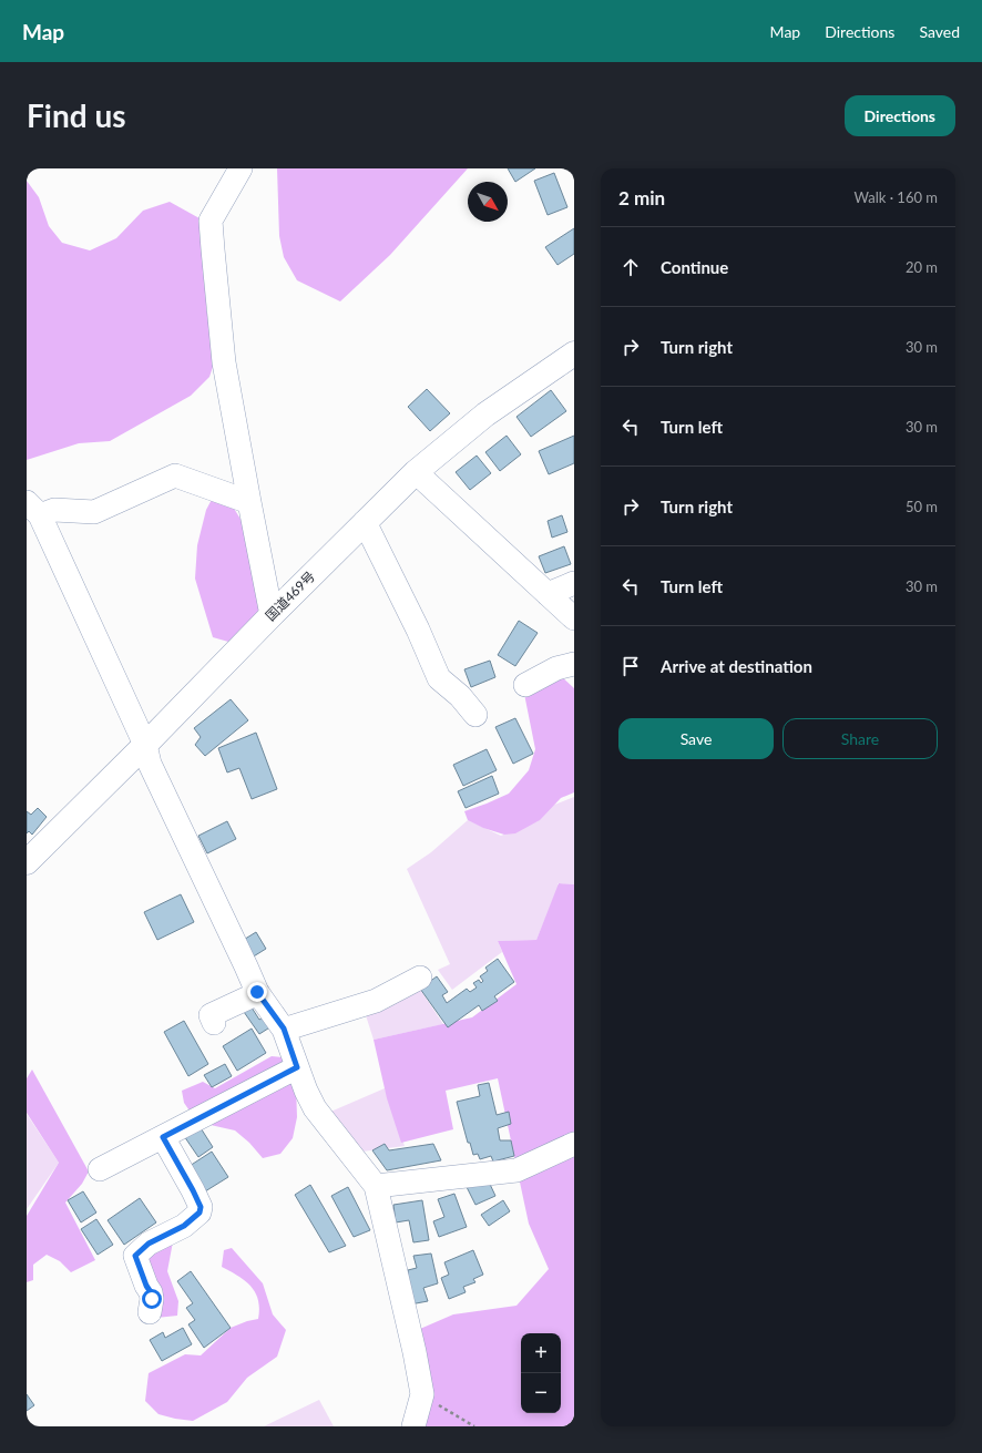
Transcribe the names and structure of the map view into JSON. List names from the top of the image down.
{
  "streets": {
    "highway": ["国道469号"]
  },
  "north": "bottom right",
  "page": {
    "header": "Map",
    "nav": ["Map", "Directions", "Saved"],
    "buttons": [
      "Directions",
      ["Save", "Share"]
    ],
    "title": "Find us",
    "heading": ["2 min", "Walk · 160 m"],
    "list": [
      ["Continue", "20 m"],
      ["Turn right", "30 m"],
      ["Turn left", "30 m"],
      ["Turn right", "50 m"],
      ["Turn left", "30 m"],
      "Arrive at destination"
    ],
    "map_buttons": ["+", "−"]
  }
}
